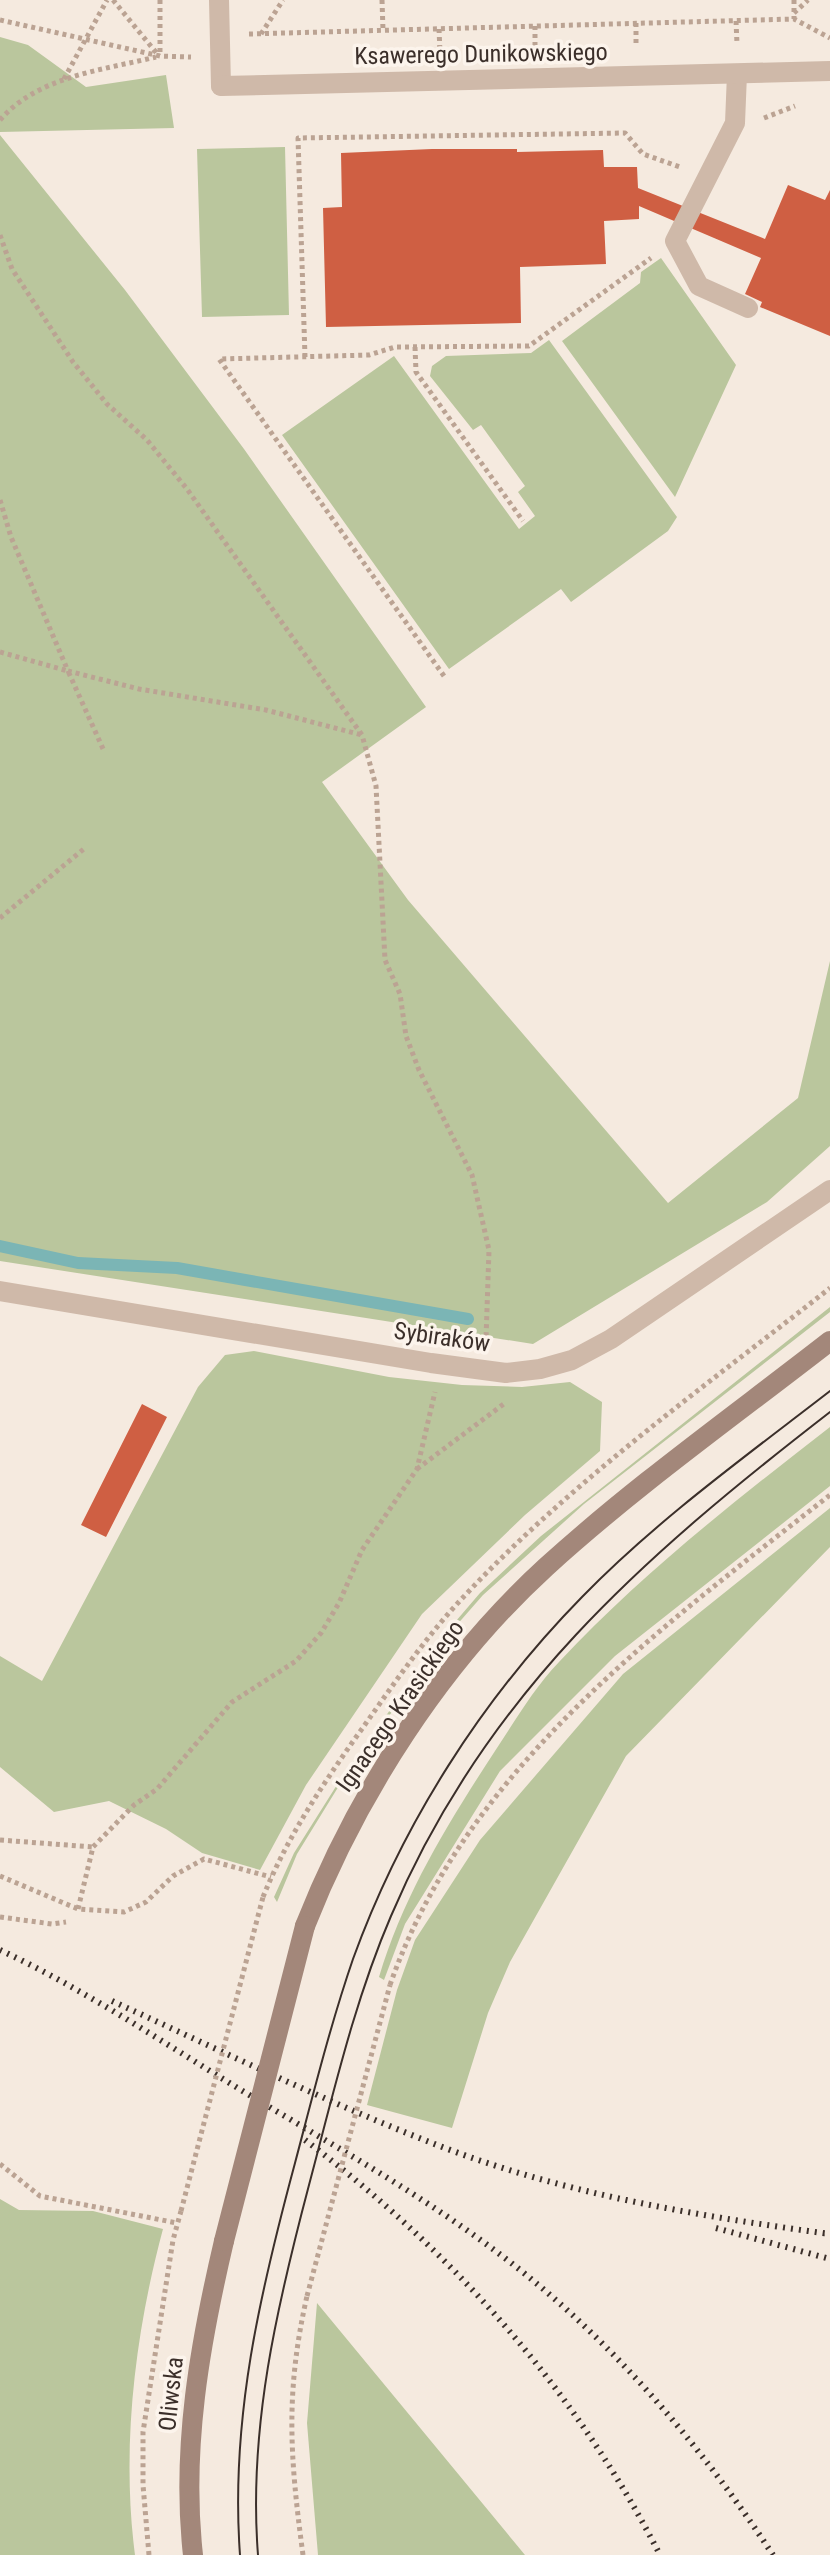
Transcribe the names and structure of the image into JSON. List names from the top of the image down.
{
  "streets": {
    "street": [
      "Ksawerego Dunikowskiego",
      "Sybiraków",
      "Ignacego Krasickiego",
      "Oliwska"
    ]
  },
  "crossings": [
    ["Ignacego Krasickiego", "Oliwska"]
  ]
}
